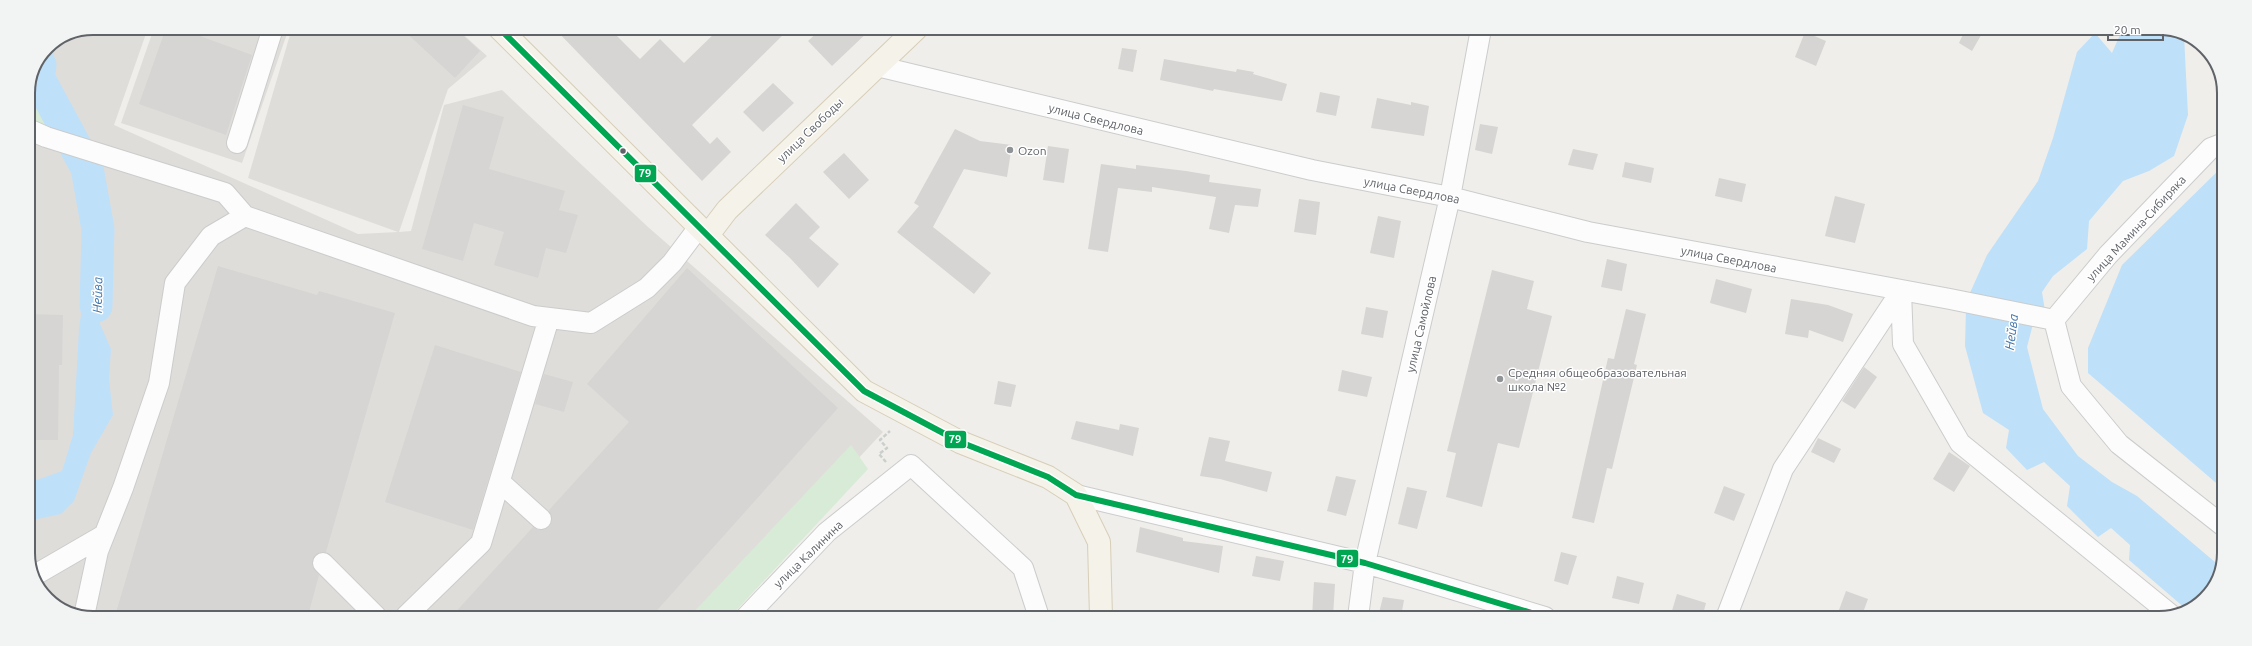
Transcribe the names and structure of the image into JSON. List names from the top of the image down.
{
  "streets": {
    "main road": ["улица Свободы"],
    "street": [
      "улица Свердлова",
      "улица Мамина-Сибиряка",
      "улица Самойлова",
      "улица Калинина"
    ]
  },
  "crossings": [
    ["улица Свердлова", "улица Свободы"],
    ["улица Свердлова", "улица Мамина-Сибиряка"],
    ["улица Свердлова", "улица Самойлова"]
  ],
  "water": ["Нейва"],
  "places": ["Ozon", "Средняя общеобразовательная школа №2"],
  "lines": ["transit line 79"],
  "scale_bar": "20 m"
}
